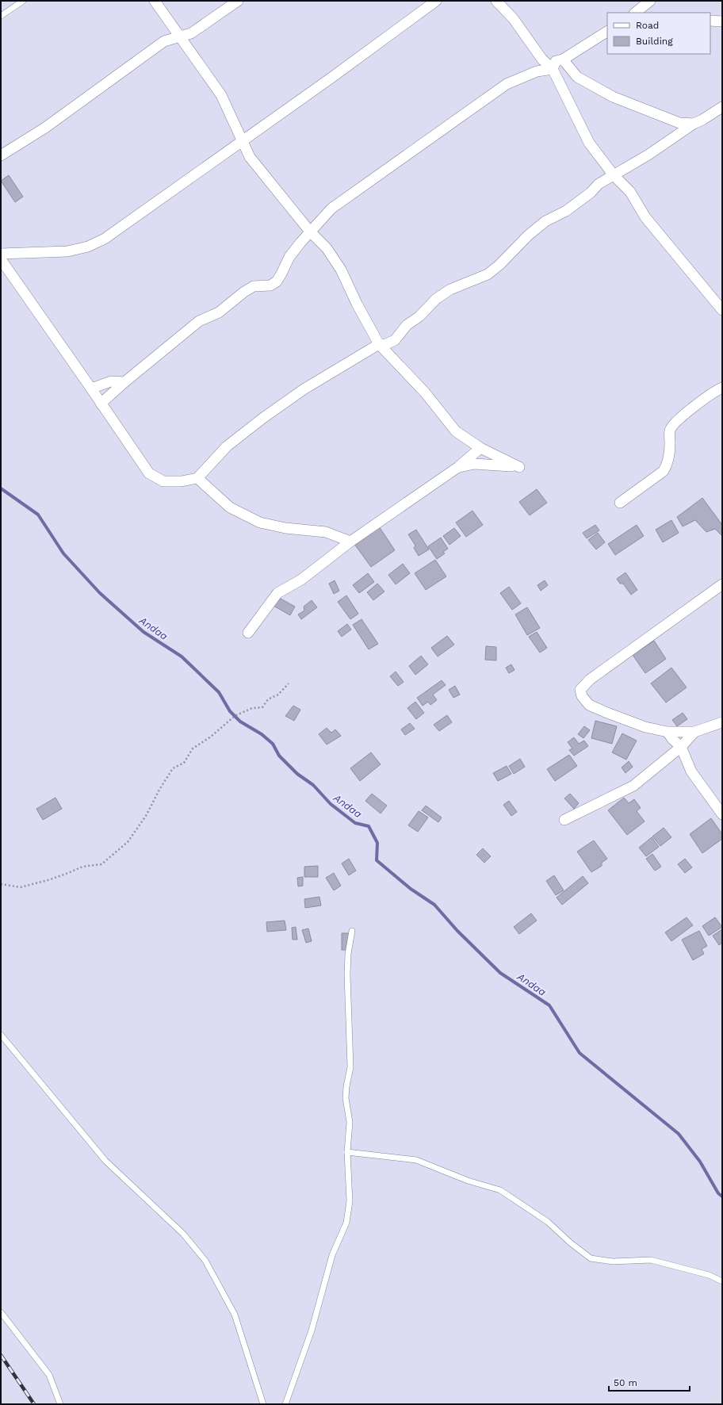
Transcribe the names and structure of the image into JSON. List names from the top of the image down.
{
  "water": ["Andaa"],
  "legend": ["Road", "Building"],
  "scale_bar": "50 m"
}
